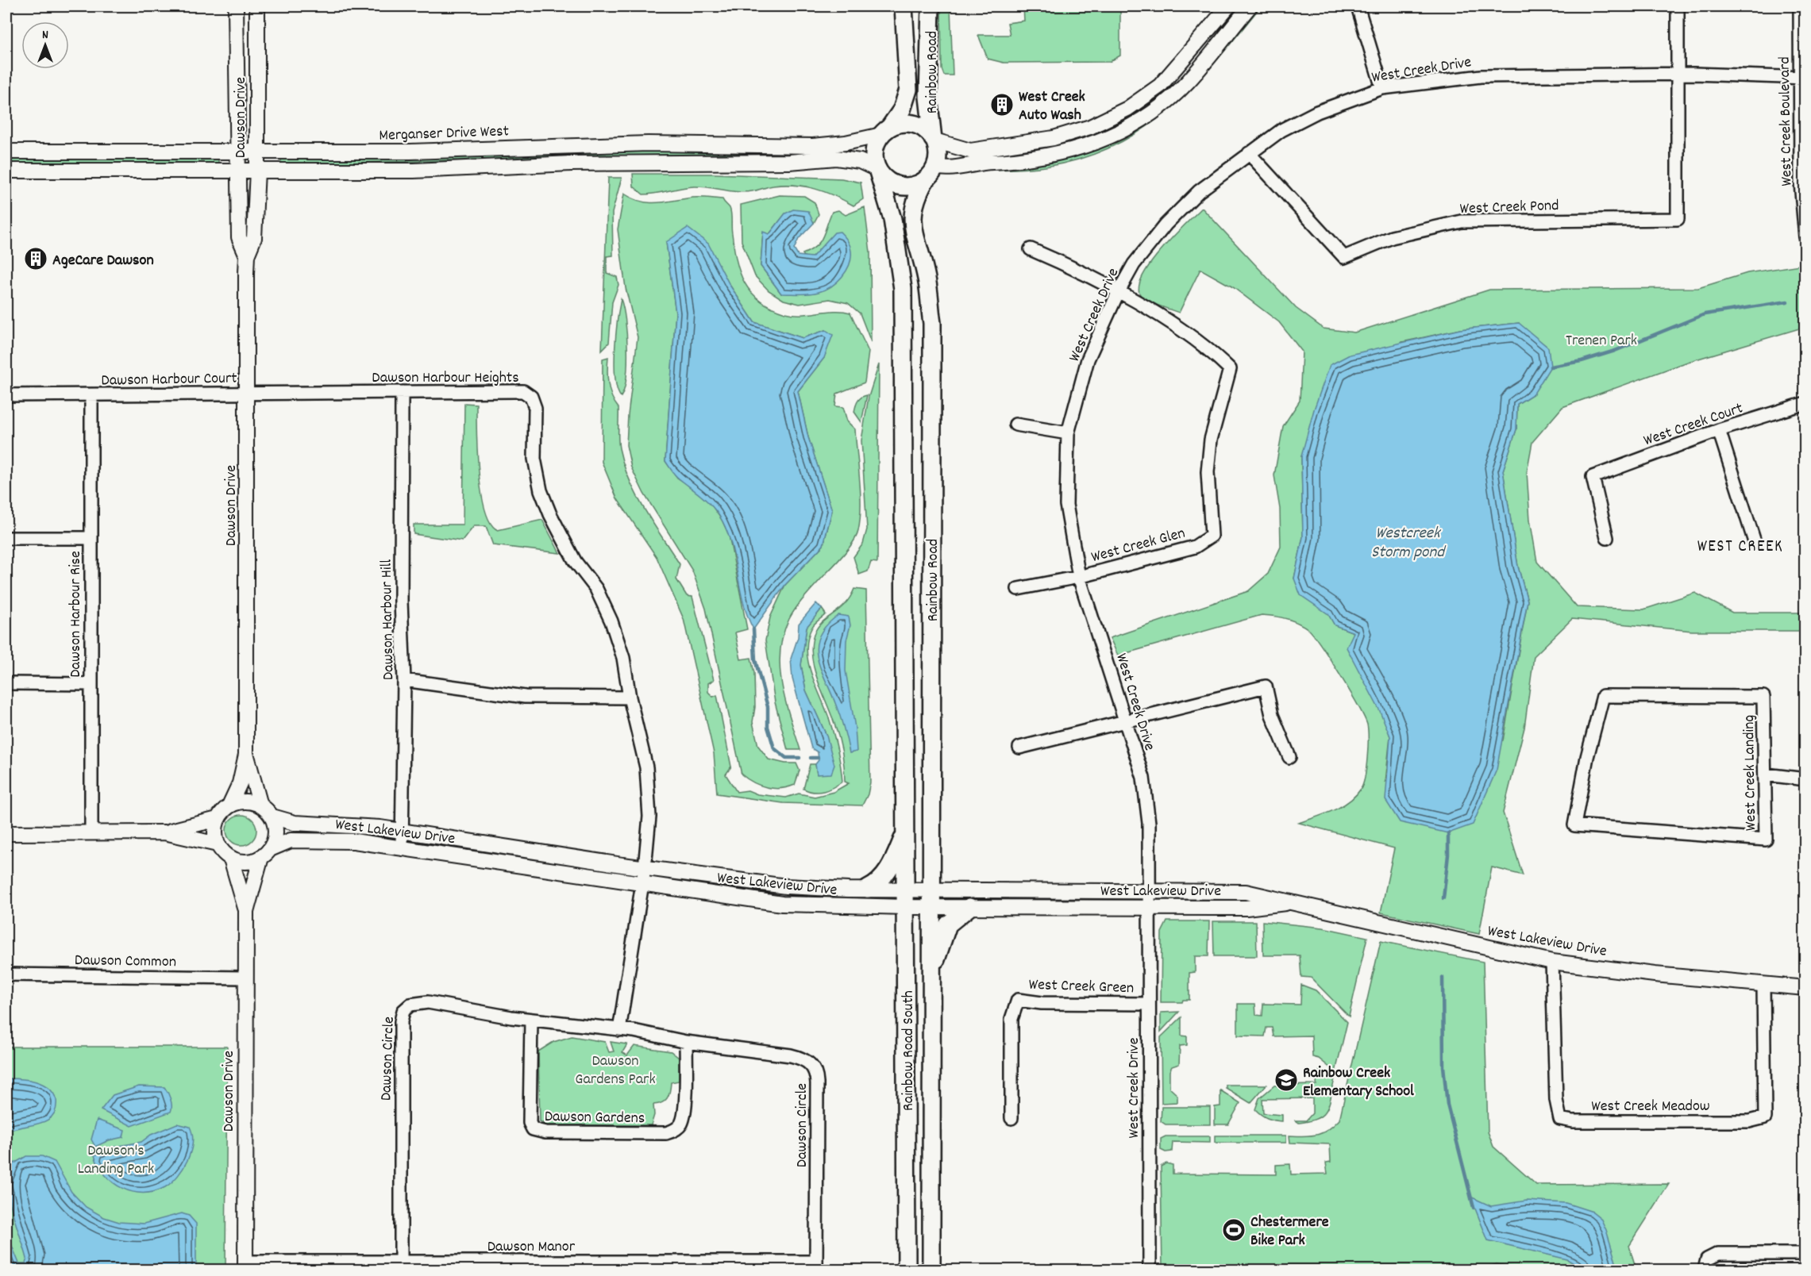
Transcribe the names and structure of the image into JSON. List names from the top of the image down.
{
  "streets": {
    "main road": ["Rainbow Road", "Rainbow Road South"],
    "street": [
      "West Creek Drive",
      "Dawson Drive",
      "West Creek Boulevard",
      "Merganser Drive West",
      "West Creek Pond",
      "Dawson Harbour Heights",
      "Dawson Harbour Court",
      "West Creek Court",
      "West Creek Glen",
      "Dawson Harbour Rise",
      "Dawson Harbour Hill",
      "West Creek Landing",
      "West Lakeview Drive",
      "Dawson Common",
      "West Creek Green",
      "Dawson Circle",
      "West Creek Meadow",
      "Dawson Gardens",
      "Dawson Manor"
    ]
  },
  "crossings": [
    ["West Creek Drive", "West Creek Boulevard"],
    ["West Creek Drive", "West Creek Pond"],
    ["West Creek Drive", "West Creek Glen"],
    ["West Creek Drive", "West Lakeview Drive"],
    ["West Creek Drive", "West Creek Green"],
    ["Rainbow Road", "Merganser Drive West"],
    ["Rainbow Road", "West Lakeview Drive"],
    ["Rainbow Road", "Rainbow Road South"],
    ["Dawson Drive", "Merganser Drive West"],
    ["Dawson Drive", "Dawson Harbour Heights"],
    ["Dawson Drive", "Dawson Harbour Court"],
    ["Dawson Drive", "West Lakeview Drive"],
    ["Dawson Drive", "Dawson Common"],
    ["Dawson Drive", "Dawson Manor"],
    ["Dawson Harbour Heights", "Dawson Harbour Court"],
    ["Dawson Harbour Heights", "Dawson Harbour Hill"],
    ["Dawson Harbour Heights", "West Lakeview Drive"],
    ["Dawson Harbour Court", "Dawson Harbour Rise"],
    ["Dawson Harbour Hill", "West Lakeview Drive"],
    ["West Lakeview Drive", "Rainbow Road South"],
    ["West Lakeview Drive", "West Creek Meadow"],
    ["Dawson Circle", "Dawson Gardens"],
    ["Dawson Circle", "Dawson Manor"]
  ],
  "districts": ["WEST CREEK"],
  "water": ["Westcreek Storm pond"],
  "parks": ["Trenen Park", "Dawson Gardens Park", "Dawson's Landing Park"],
  "places": {
    "building": ["West Creek Auto Wash", "AgeCare Dawson"],
    "school or university": ["Rainbow Creek Elementary School"],
    "sports": ["Chestermere Bike Park"]
  },
  "north": "top"
}
